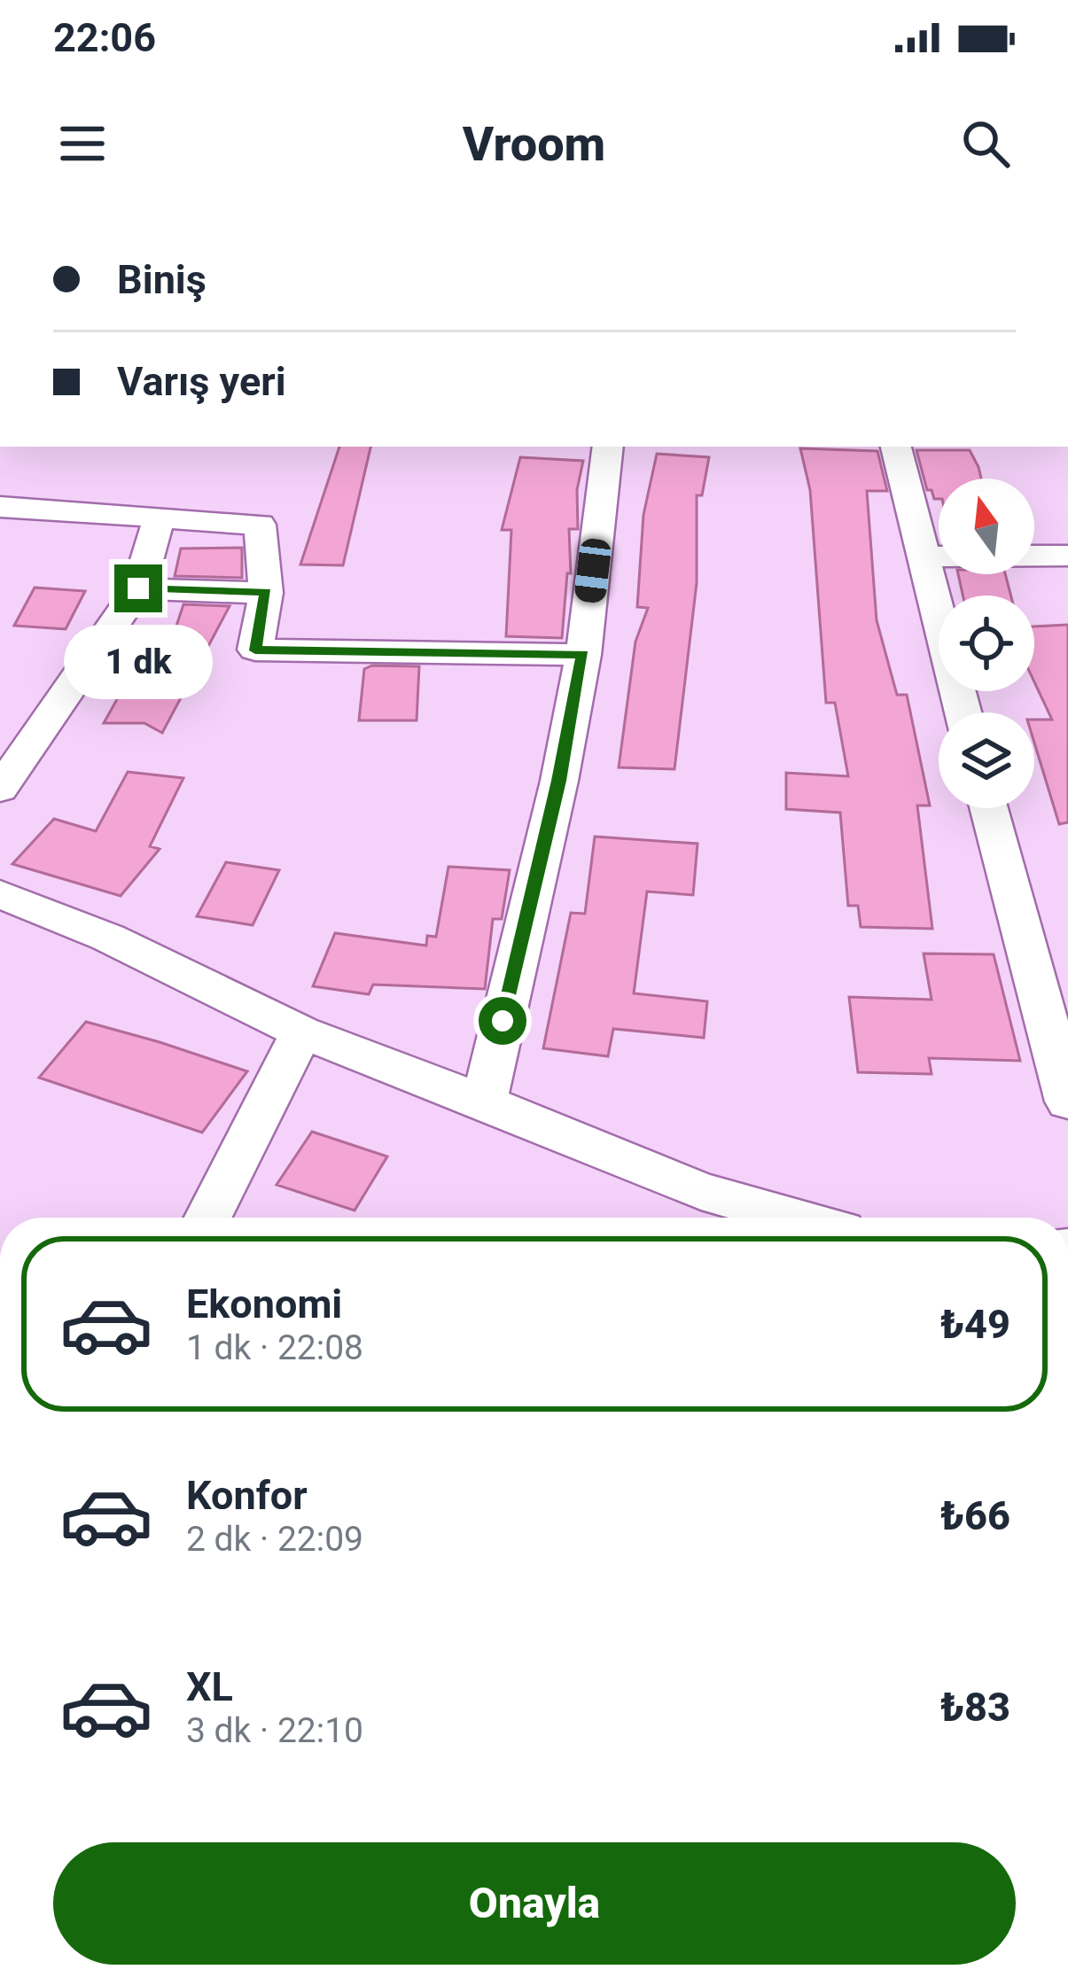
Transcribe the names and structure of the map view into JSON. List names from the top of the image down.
{
  "north": "top",
  "page": {
    "status": "22:06",
    "header": "Vroom",
    "banner": ["Biniş", "Varış yeri"],
    "bubble": "1 dk",
    "list": [
      {
        "name": "Ekonomi",
        "note": "1 dk · 22:08",
        "value": "₺49"
      },
      {
        "name": "Konfor",
        "note": "2 dk · 22:09",
        "value": "₺66"
      },
      {
        "name": "XL",
        "note": "3 dk · 22:10",
        "value": "₺83"
      }
    ],
    "buttons": "Onayla"
  }
}
